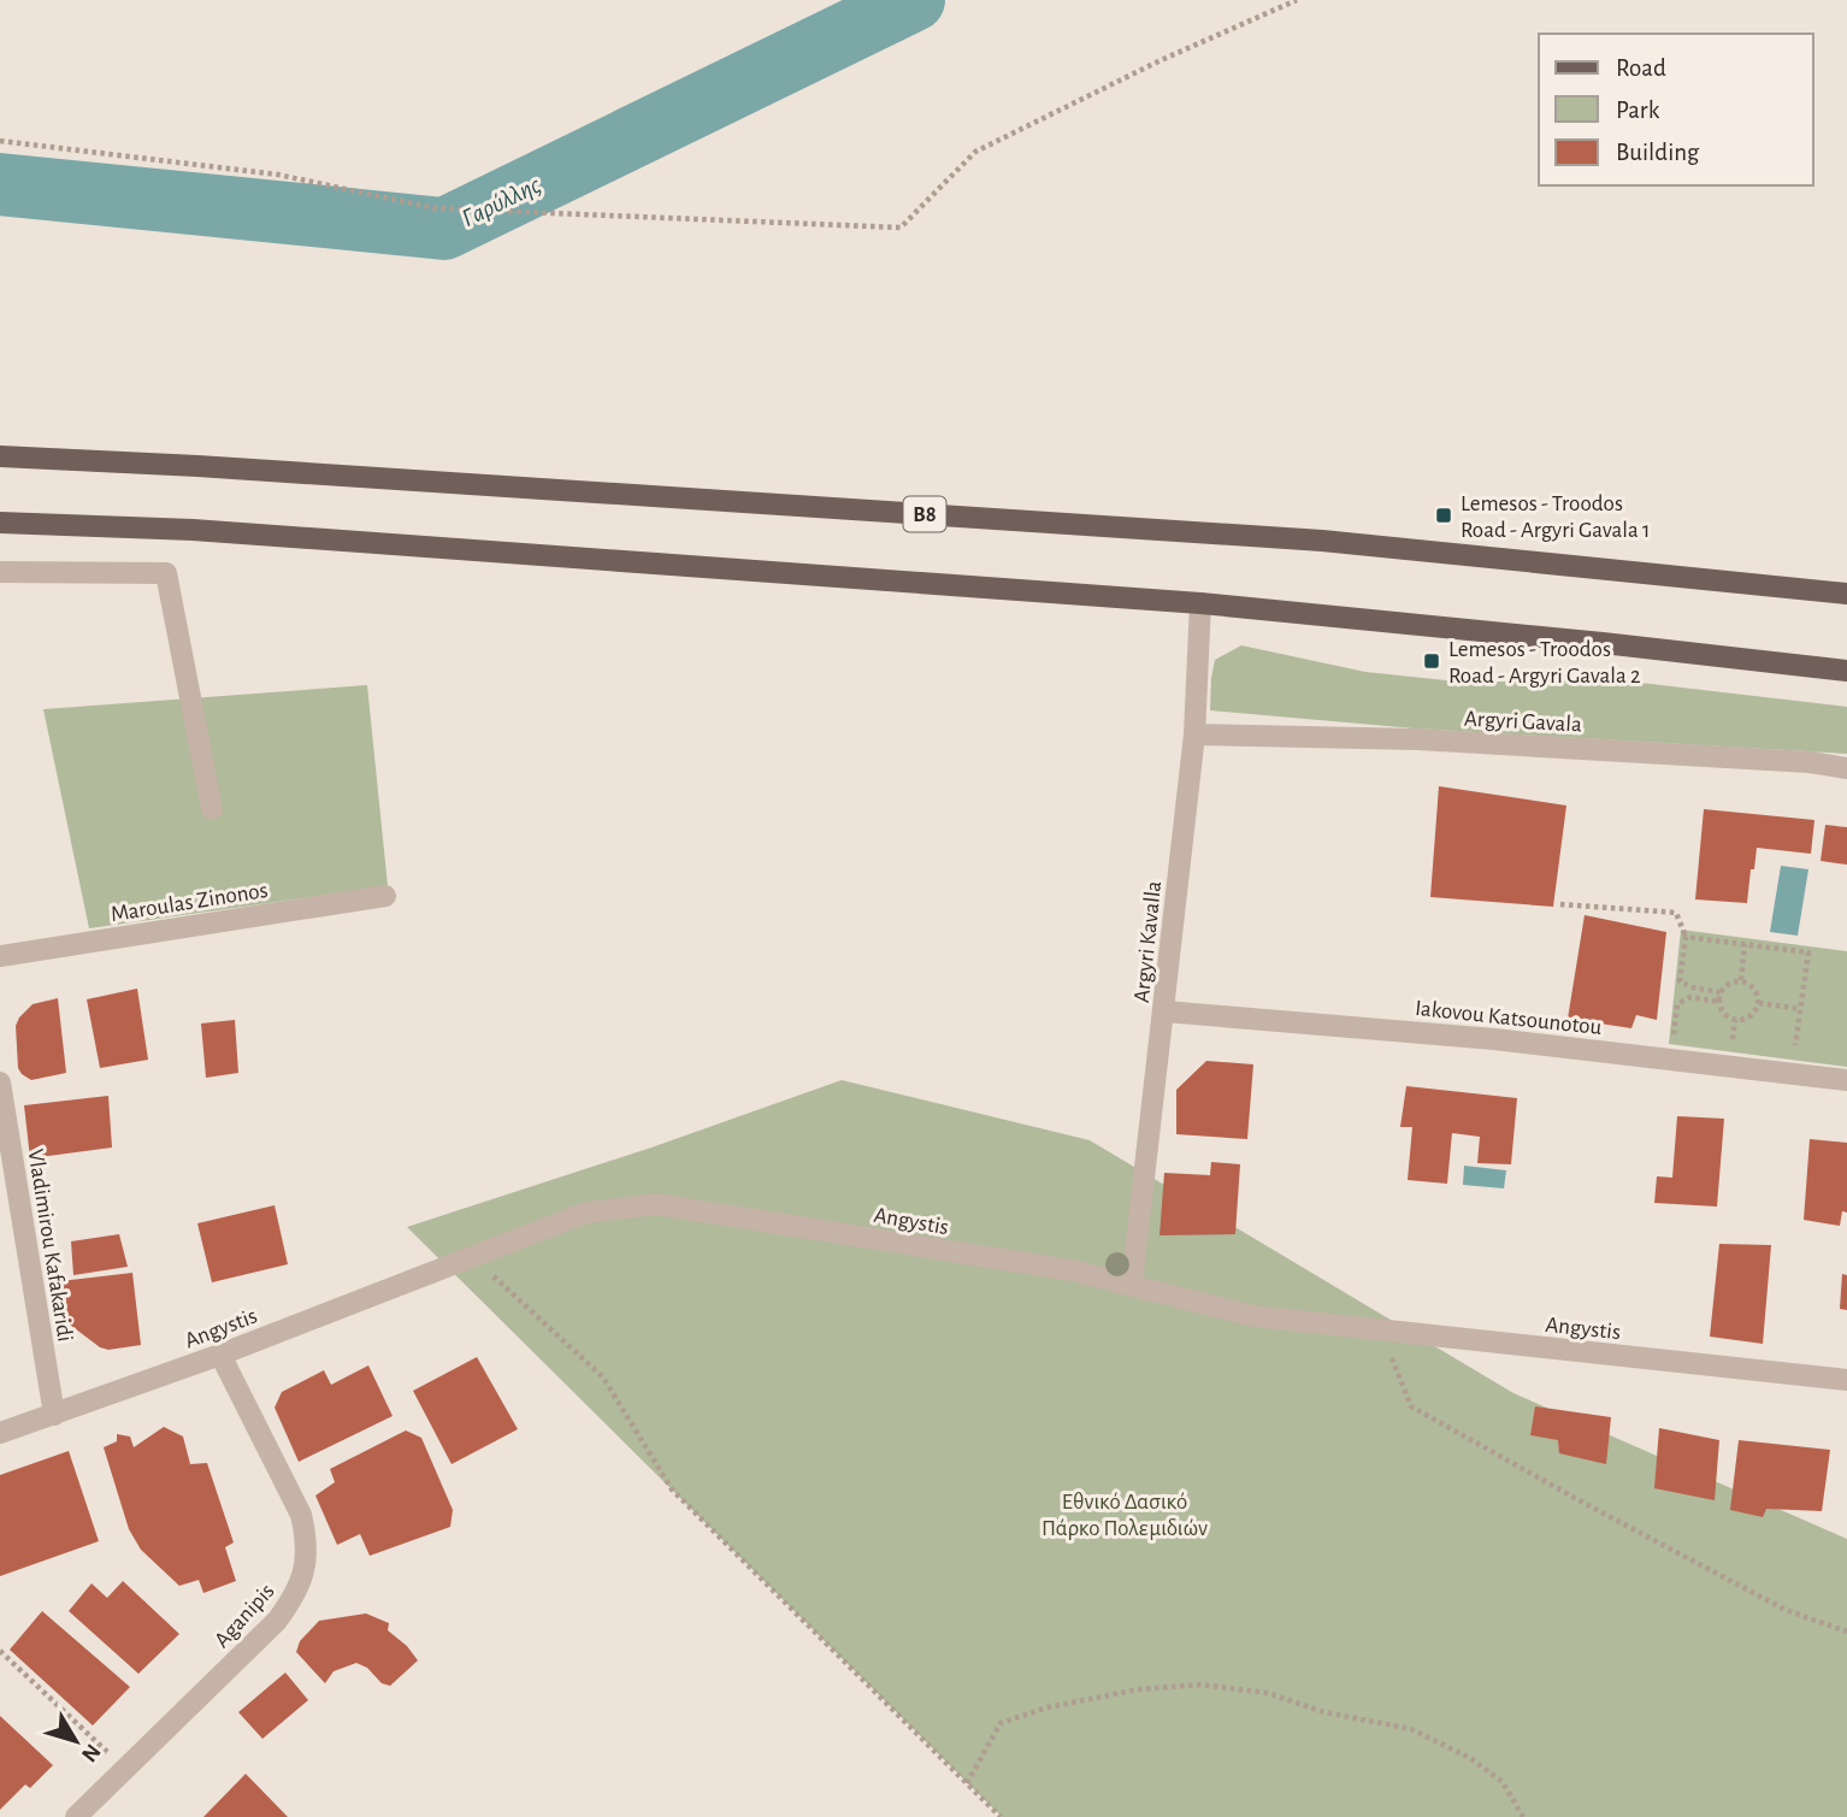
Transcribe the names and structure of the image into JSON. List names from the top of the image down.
{
  "streets": {
    "main road": ["B8"],
    "street": [
      "Argyri Gavala",
      "Maroulas Zinonos",
      "Argyri Kavalla",
      "Iakovou Katsounotou",
      "Angystis",
      "Vladimirou Kafakaridi",
      "Aganipis"
    ]
  },
  "crossings": [
    ["Argyri Gavala", "Argyri Kavalla"],
    ["Argyri Kavalla", "Iakovou Katsounotou"],
    ["Argyri Kavalla", "Angystis"],
    ["Angystis", "Vladimirou Kafakaridi"],
    ["Angystis", "Aganipis"]
  ],
  "water": ["Γαρύλλης"],
  "parks": ["Εθνικό Δασικό Πάρκο Πολεμιδιών"],
  "places": {
    "transit": ["Lemesos - Troodos Road - Argyri Gavala 1", "Lemesos - Troodos Road - Argyri Gavala 2"]
  },
  "legend": ["Road", "Park", "Building"],
  "north": "bottom right"
}
